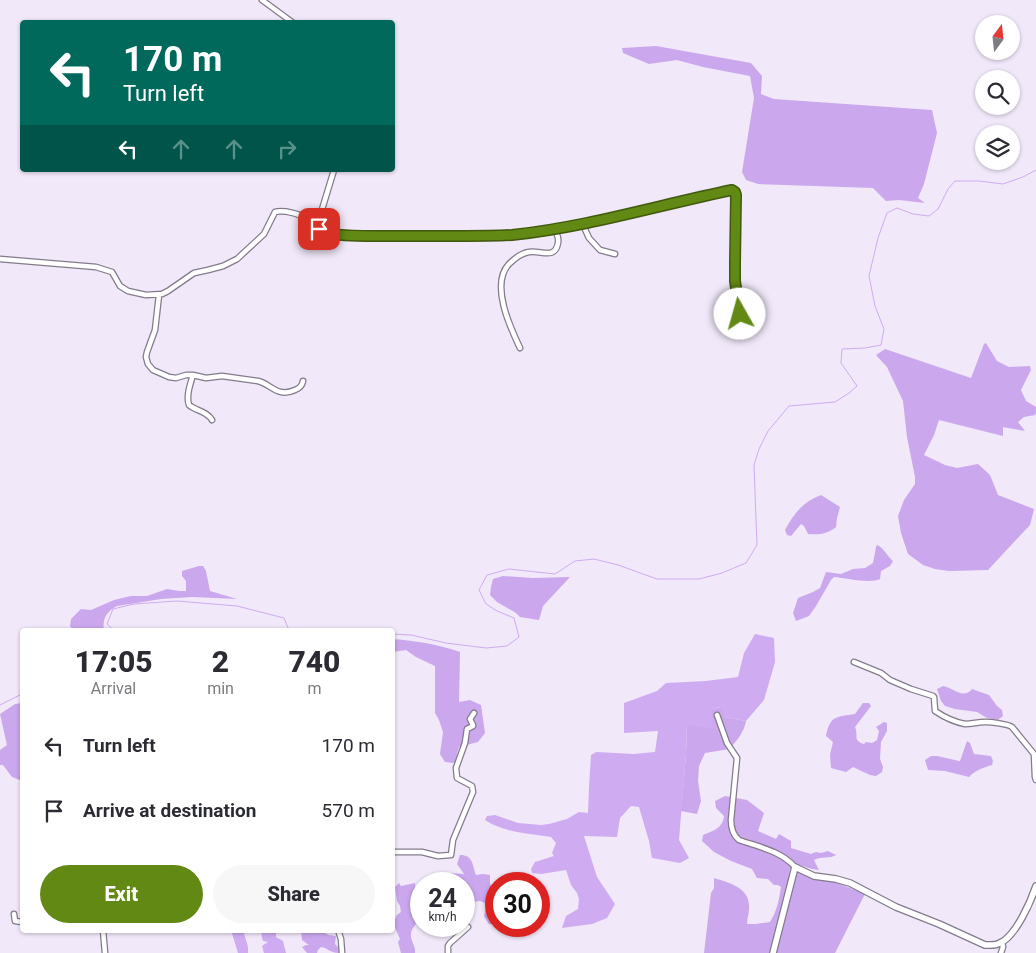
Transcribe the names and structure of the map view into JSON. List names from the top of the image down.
{
  "north": "top",
  "page": {
    "turn": ["170 m", "Turn left"],
    "eta": [
      "17:05",
      "Arrival",
      "2",
      "min",
      "740",
      "m"
    ],
    "list": [
      {
        "name": "Turn left",
        "value": "170 m"
      },
      {
        "name": "Arrive at destination",
        "value": "570 m"
      }
    ],
    "buttons": ["Exit", "Share"],
    "speed": "24 km/h",
    "limit": "30"
  }
}
